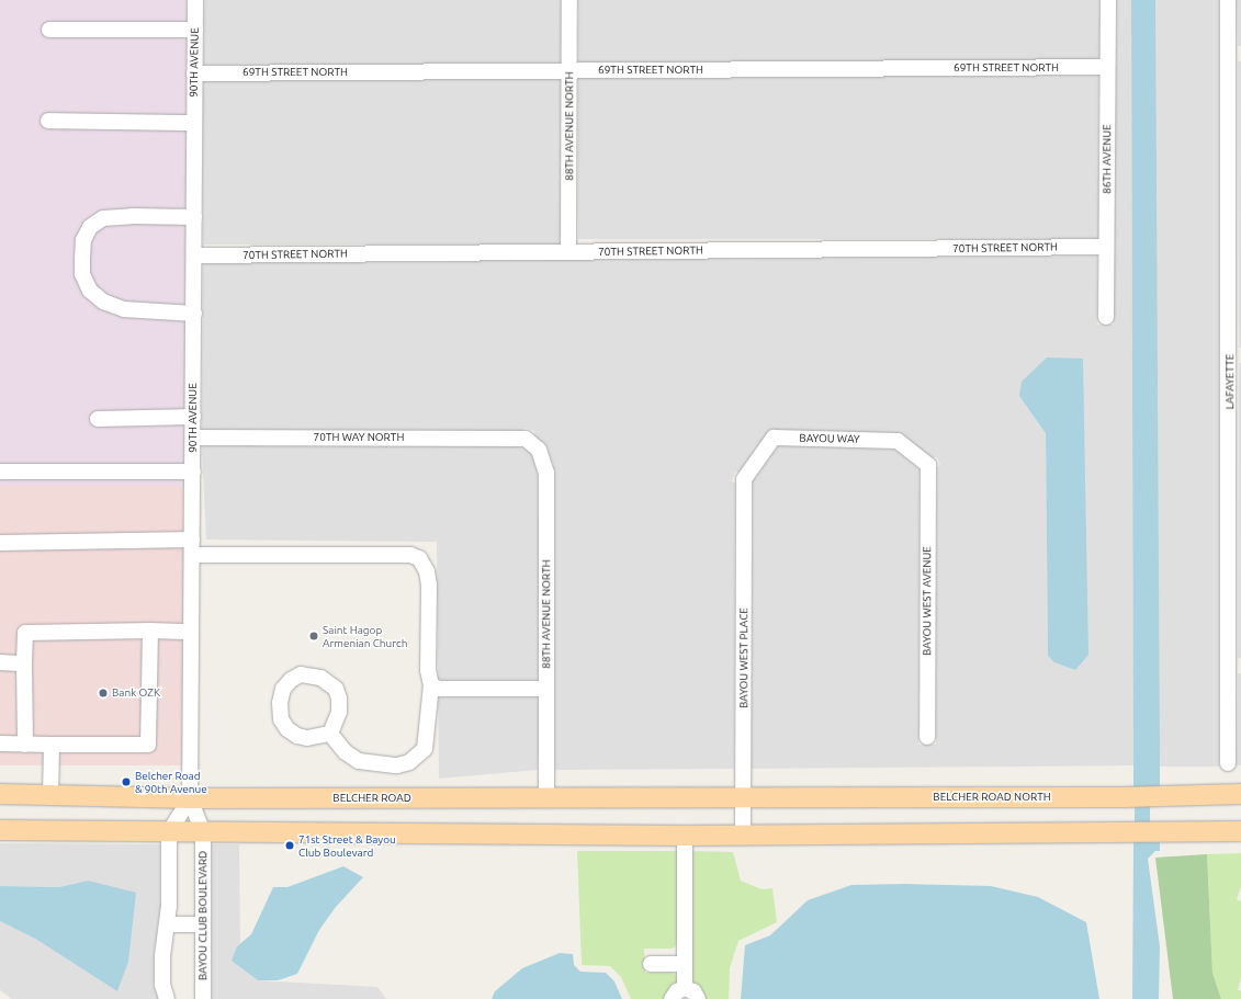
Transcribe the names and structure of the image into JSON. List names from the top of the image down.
{
  "streets": {
    "main road": ["BELCHER ROAD NORTH", "BELCHER ROAD"],
    "street": [
      "90TH AVENUE",
      "69TH STREET NORTH",
      "88TH AVENUE NORTH",
      "86TH AVENUE",
      "70TH STREET NORTH",
      "LAFAYETTE",
      "70TH WAY NORTH",
      "BAYOU WAY",
      "BAYOU WEST AVENUE",
      "BAYOU WEST PLACE",
      "BAYOU CLUB BOULEVARD"
    ]
  },
  "crossings": [
    ["90TH AVENUE", "69TH STREET NORTH"],
    ["90TH AVENUE", "70TH STREET NORTH"],
    ["90TH AVENUE", "70TH WAY NORTH"],
    ["90TH AVENUE", "BELCHER ROAD"],
    ["90TH AVENUE", "BAYOU CLUB BOULEVARD"],
    ["69TH STREET NORTH", "88TH AVENUE NORTH"],
    ["69TH STREET NORTH", "86TH AVENUE"],
    ["88TH AVENUE NORTH", "70TH STREET NORTH"],
    ["88TH AVENUE NORTH", "70TH WAY NORTH"],
    ["88TH AVENUE NORTH", "BELCHER ROAD"],
    ["86TH AVENUE", "70TH STREET NORTH"],
    ["BAYOU WAY", "BAYOU WEST AVENUE"],
    ["BAYOU WAY", "BAYOU WEST PLACE"],
    ["BAYOU WEST PLACE", "BELCHER ROAD NORTH"],
    ["BAYOU WEST PLACE", "BELCHER ROAD"],
    ["BELCHER ROAD NORTH", "BELCHER ROAD"]
  ],
  "places": [
    "Saint Hagop Armenian Church",
    "Bank OZK",
    "Belcher Road & 90th Avenue",
    "71st Street & Bayou Club Boulevard"
  ]
}
